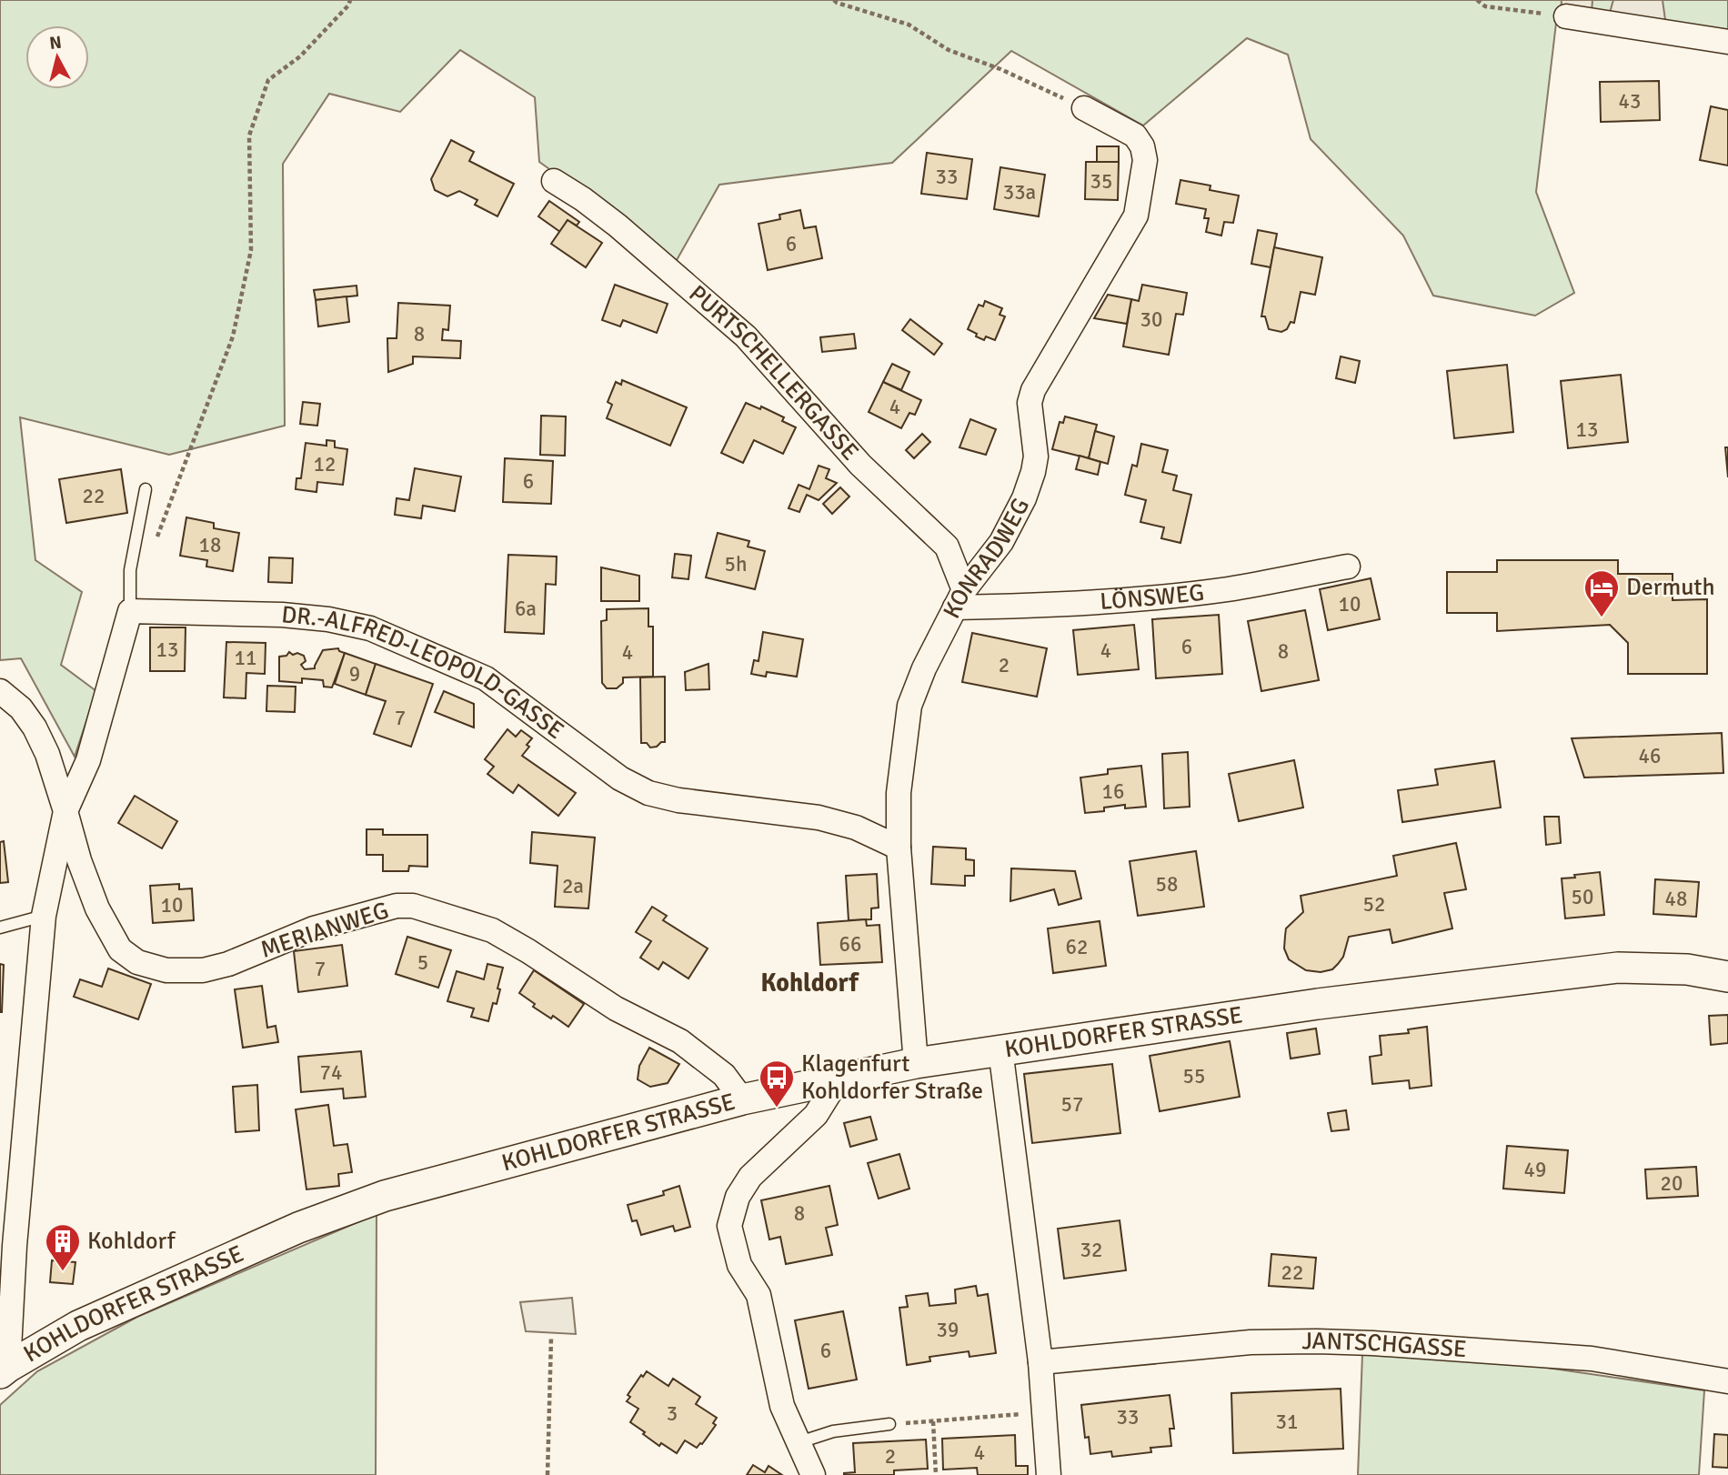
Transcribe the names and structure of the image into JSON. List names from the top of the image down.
{
  "streets": {
    "street": [
      "PURTSCHELLERGASSE",
      "KONRADWEG",
      "LÖNSWEG",
      "DR.-ALFRED-LEOPOLD-GASSE",
      "MERIANWEG",
      "KOHLDORFER STRASSE",
      "JANTSCHGASSE"
    ]
  },
  "crossings": [
    ["PURTSCHELLERGASSE", "KONRADWEG"],
    ["PURTSCHELLERGASSE", "LÖNSWEG"],
    ["KONRADWEG", "LÖNSWEG"],
    ["KONRADWEG", "DR.-ALFRED-LEOPOLD-GASSE"],
    ["KONRADWEG", "KOHLDORFER STRASSE"],
    ["MERIANWEG", "KOHLDORFER STRASSE"]
  ],
  "districts": ["Kohldorf"],
  "places": {
    "hotel": ["Dermuth"],
    "bus stop": ["Klagenfurt Kohldorfer Straße"],
    "building": ["Kohldorf"]
  },
  "house_numbers": [
    "43",
    "33",
    "35",
    "33a",
    "6",
    "30",
    "8",
    "4",
    "13",
    "12",
    "6",
    "22",
    "18",
    "5h",
    "10",
    "6a",
    "6",
    "13",
    "4",
    "8",
    "4",
    "11",
    "2",
    "9",
    "7",
    "46",
    "16",
    "58",
    "2a",
    "50",
    "48",
    "52",
    "10",
    "66",
    "62",
    "5",
    "7",
    "74",
    "55",
    "57",
    "49",
    "20",
    "8",
    "32",
    "22",
    "39",
    "6",
    "3",
    "33",
    "31",
    "4",
    "2"
  ],
  "north": "top"
}
